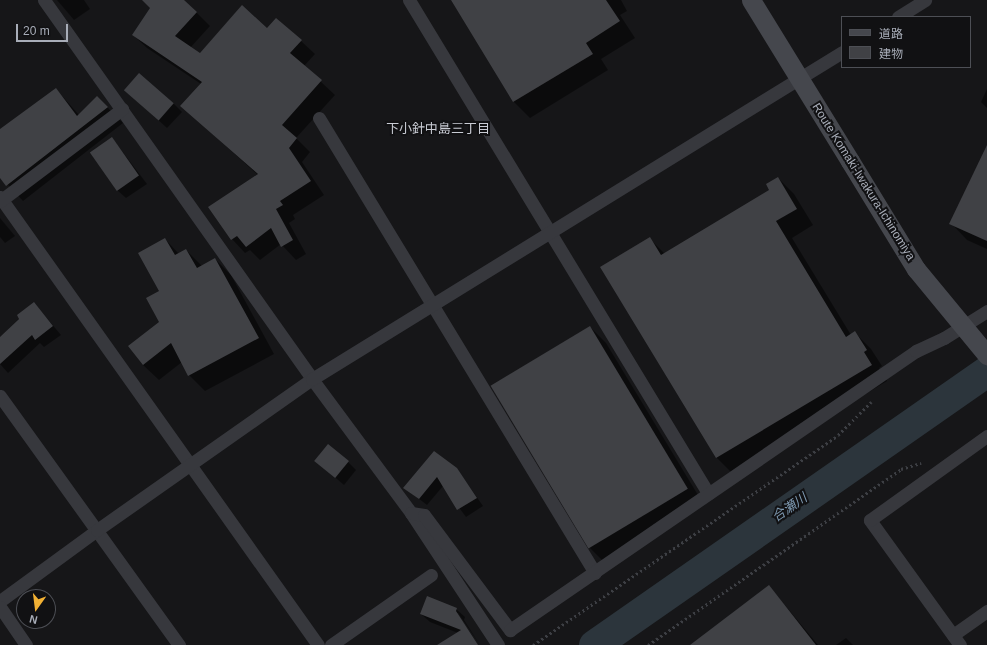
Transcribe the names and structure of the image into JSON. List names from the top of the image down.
{
  "streets": {
    "main road": ["Route Komaki-Iwakura-Ichinomiya"]
  },
  "districts": ["下小針中島三丁目"],
  "water": ["合瀬川"],
  "legend": ["道路", "建物"],
  "scale_bar": "20 m",
  "north": "bottom"
}
